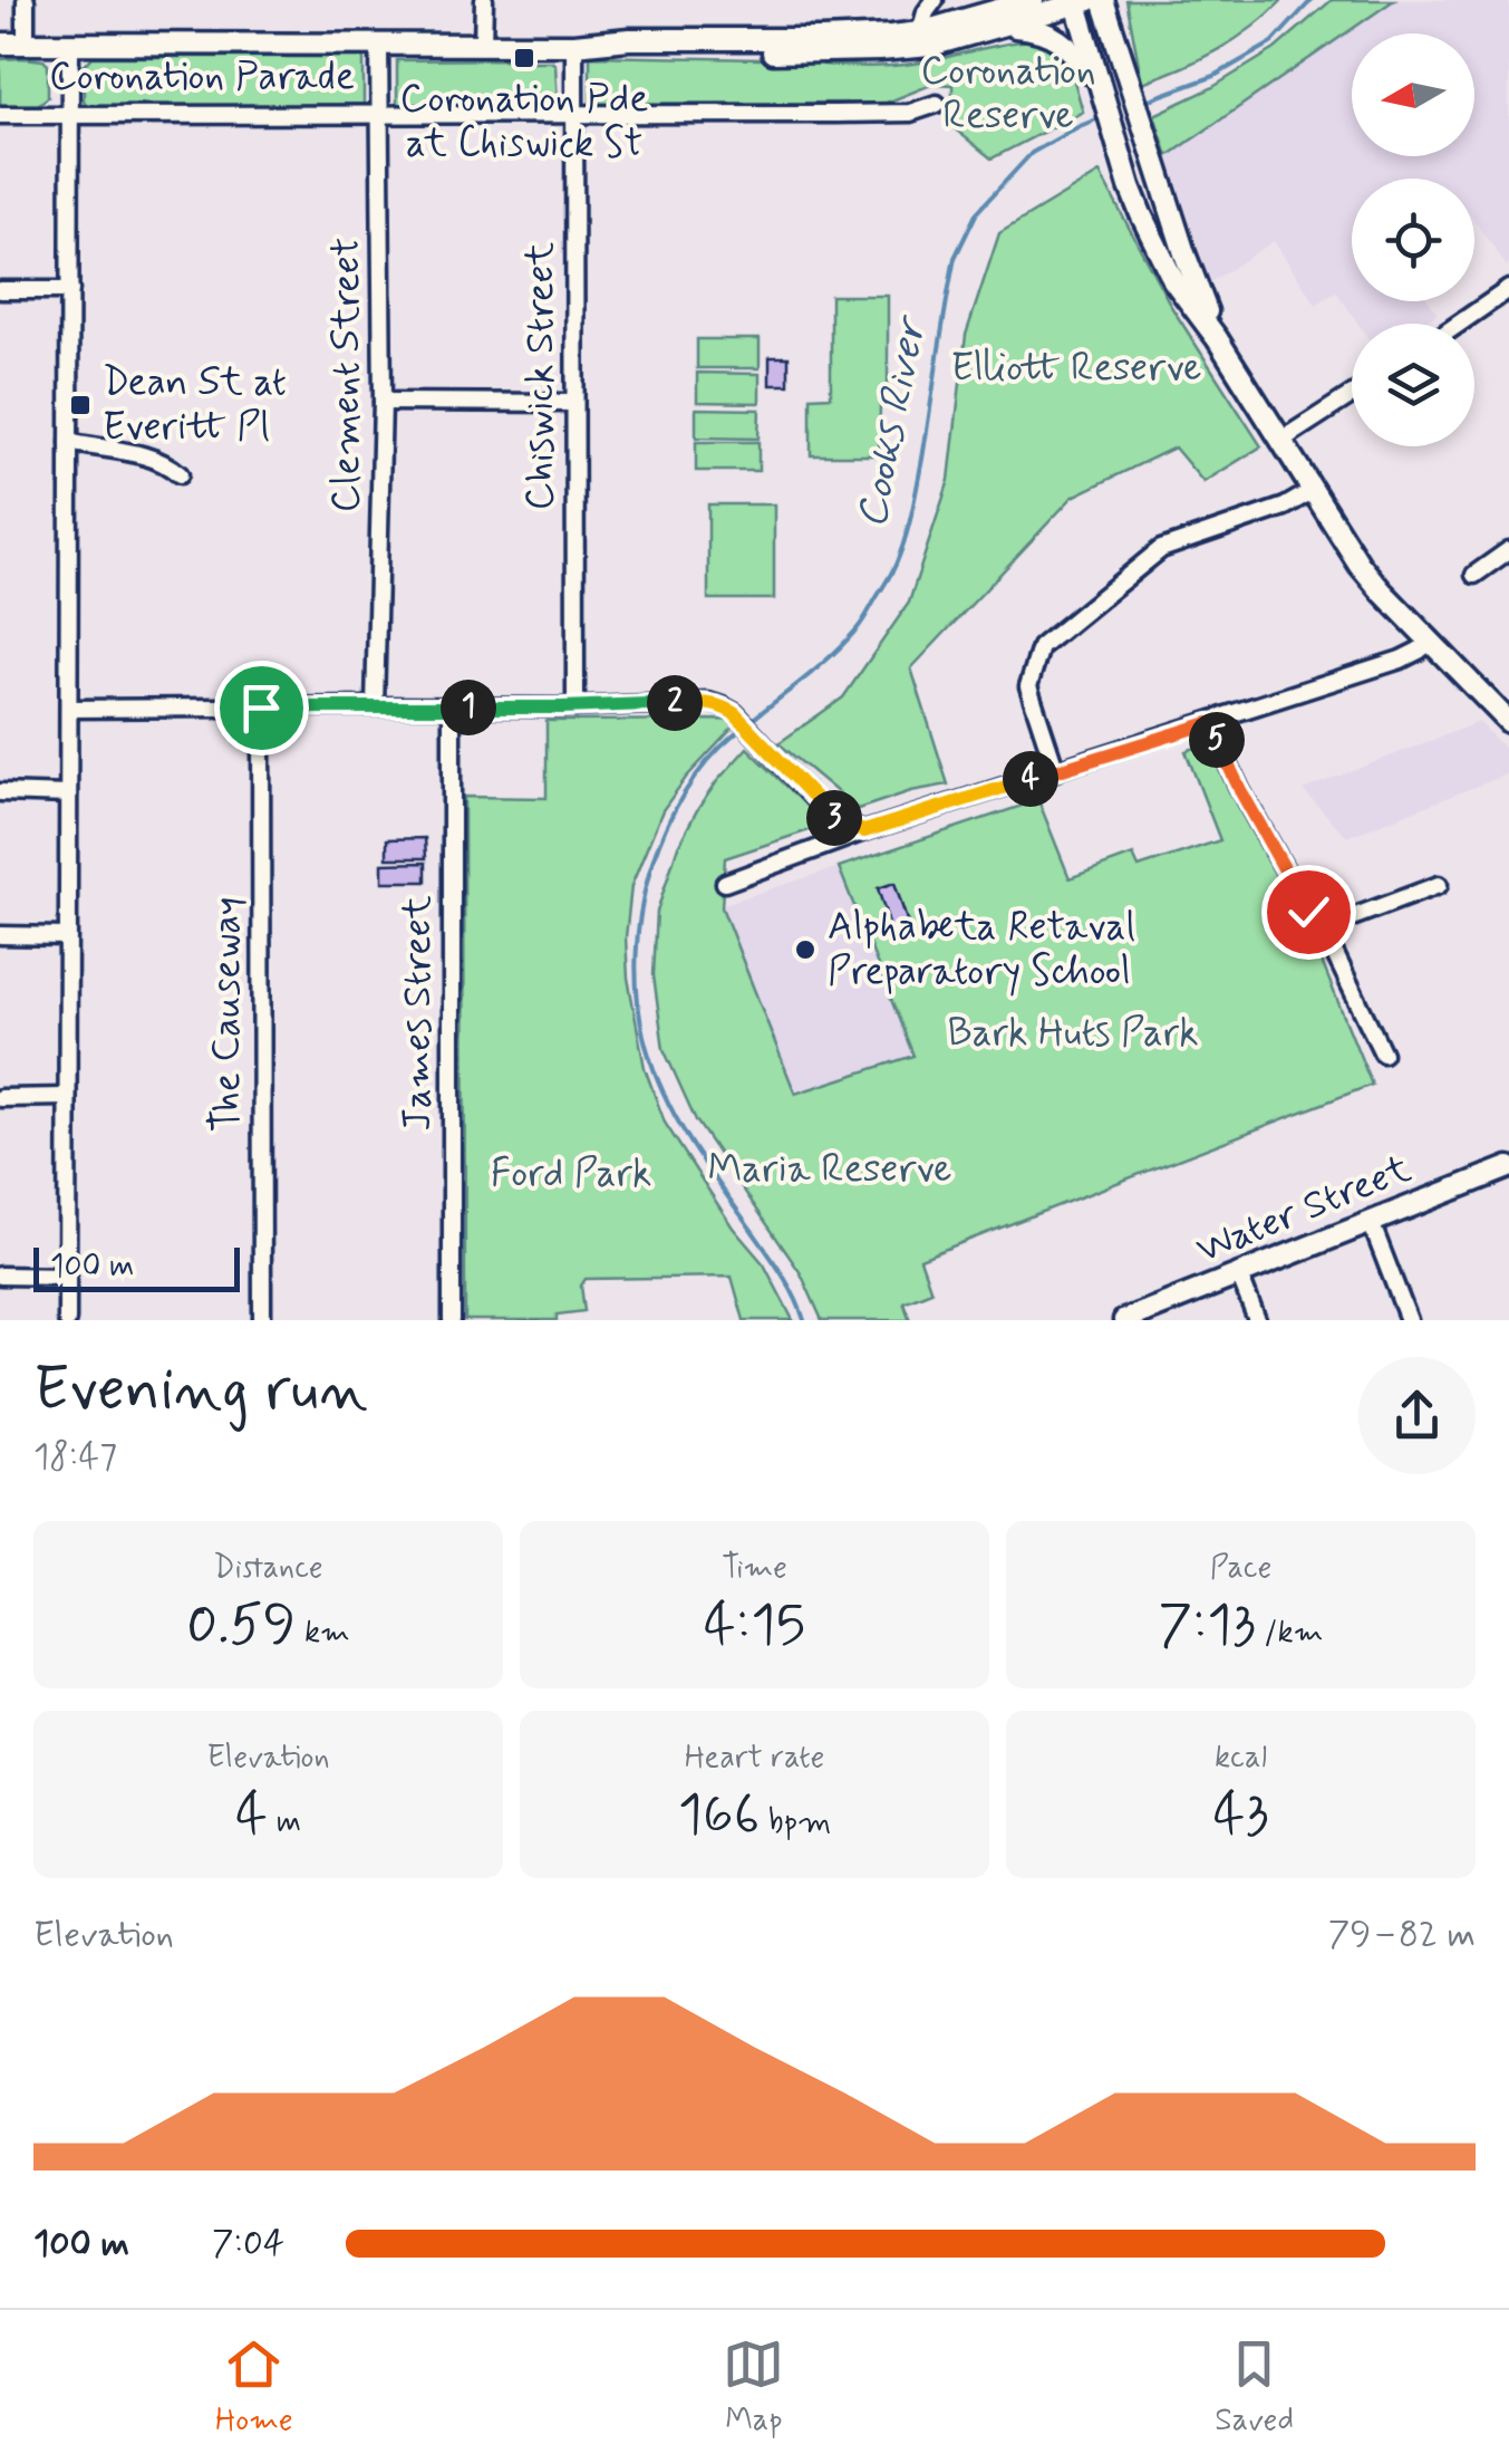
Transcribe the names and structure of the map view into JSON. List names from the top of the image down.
{
  "streets": {
    "main road": ["Coronation Parade", "Water Street"],
    "street": [
      "Clement Street",
      "Chiswick Street",
      "James Street",
      "The Causeway"
    ]
  },
  "crossings": [
    ["Coronation Parade", "Clement Street"],
    ["Coronation Parade", "Chiswick Street"]
  ],
  "water": ["Cooks River"],
  "parks": [
    "Coronation Reserve",
    "Elliott Reserve",
    "Bark Huts Park",
    "Maria Reserve",
    "Ford Park"
  ],
  "places": {
    "transit": ["Coronation Pde at Chiswick St", "Dean St at Everitt Pl"],
    "other": ["Alphabeta Retaval Preparatory School"]
  },
  "scale_bar": "100 m",
  "north": "left",
  "page": {
    "pins": [
      "2",
      "1",
      "5",
      "4",
      "3"
    ],
    "scale": "100 m",
    "heading": ["Evening run", "18:47"],
    "stats": [
      ["Distance", "0.59 km"],
      ["Time", "4:15"],
      ["Pace", "7:13 /km"],
      ["Elevation", "4 m"],
      ["Heart rate", "166 bpm"],
      ["kcal", "43"]
    ],
    "chart": ["Elevation", "79–82 m"],
    "list": [
      {
        "name": "100 m",
        "note": "7:04"
      }
    ],
    "tabs": ["Home", "Map", "Saved"]
  }
}
